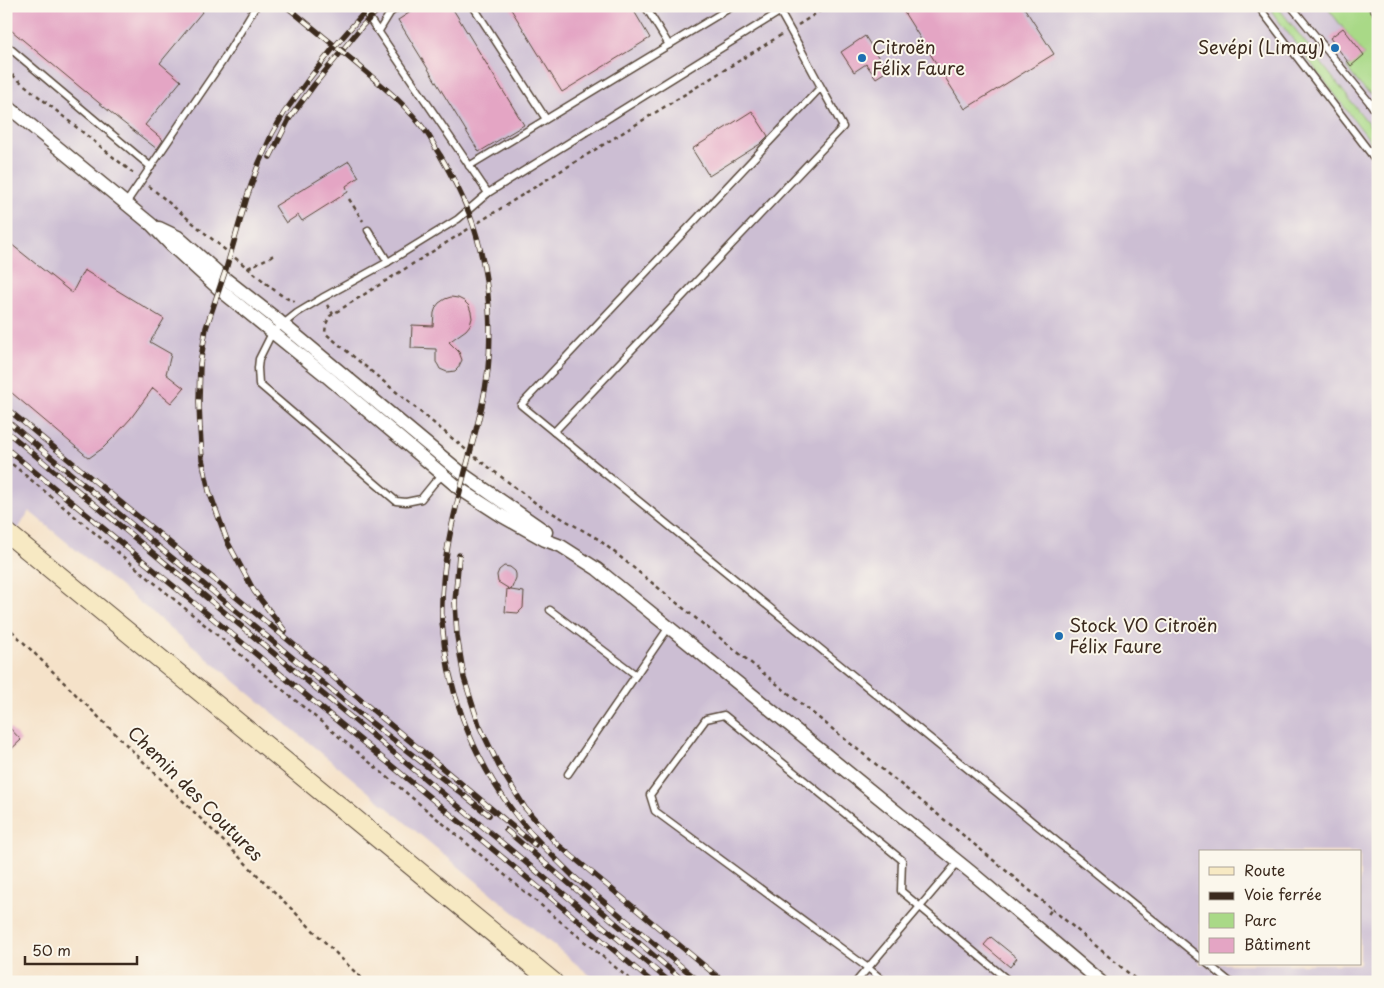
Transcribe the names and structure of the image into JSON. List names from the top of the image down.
{
  "streets": {
    "path": ["Chemin des Coutures"]
  },
  "places": ["Sevépi (Limay)", "Citroën Félix Faure", "Stock VO Citroën Félix Faure"],
  "legend": [
    "Route",
    "Voie ferrée",
    "Parc",
    "Bâtiment"
  ],
  "scale_bar": "50 m"
}
